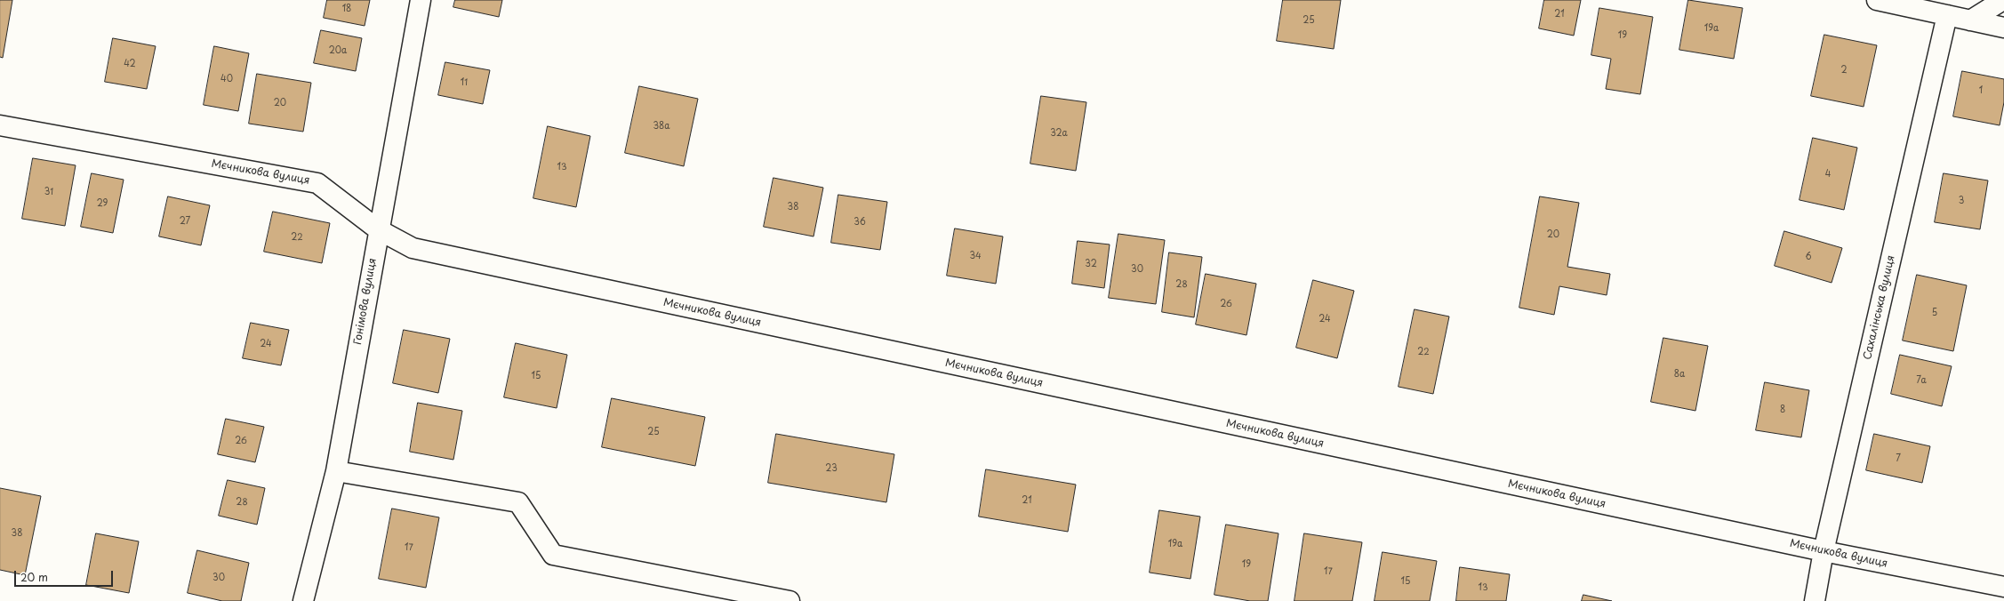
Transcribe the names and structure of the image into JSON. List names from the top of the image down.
{
  "streets": {
    "street": ["Мєчникова вулиця", "Гонімова вулиця", "Сахалінська вулиця"]
  },
  "crossings": [
    ["Мєчникова вулиця", "Гонімова вулиця"],
    ["Мєчникова вулиця", "Сахалінська вулиця"]
  ],
  "house_numbers": [
    "18",
    "21",
    "25",
    "19а",
    "19",
    "20а",
    "42",
    "2",
    "40",
    "11",
    "1",
    "20",
    "38а",
    "32а",
    "13",
    "4",
    "31",
    "3",
    "29",
    "38",
    "27",
    "36",
    "20",
    "22",
    "34",
    "6",
    "32",
    "30",
    "28",
    "26",
    "5",
    "24",
    "24",
    "22",
    "8а",
    "15",
    "7а",
    "8",
    "25",
    "26",
    "7",
    "23",
    "21",
    "28",
    "38",
    "19а",
    "17",
    "19",
    "17",
    "30",
    "15",
    "13"
  ],
  "scale_bar": "20 m"
}
